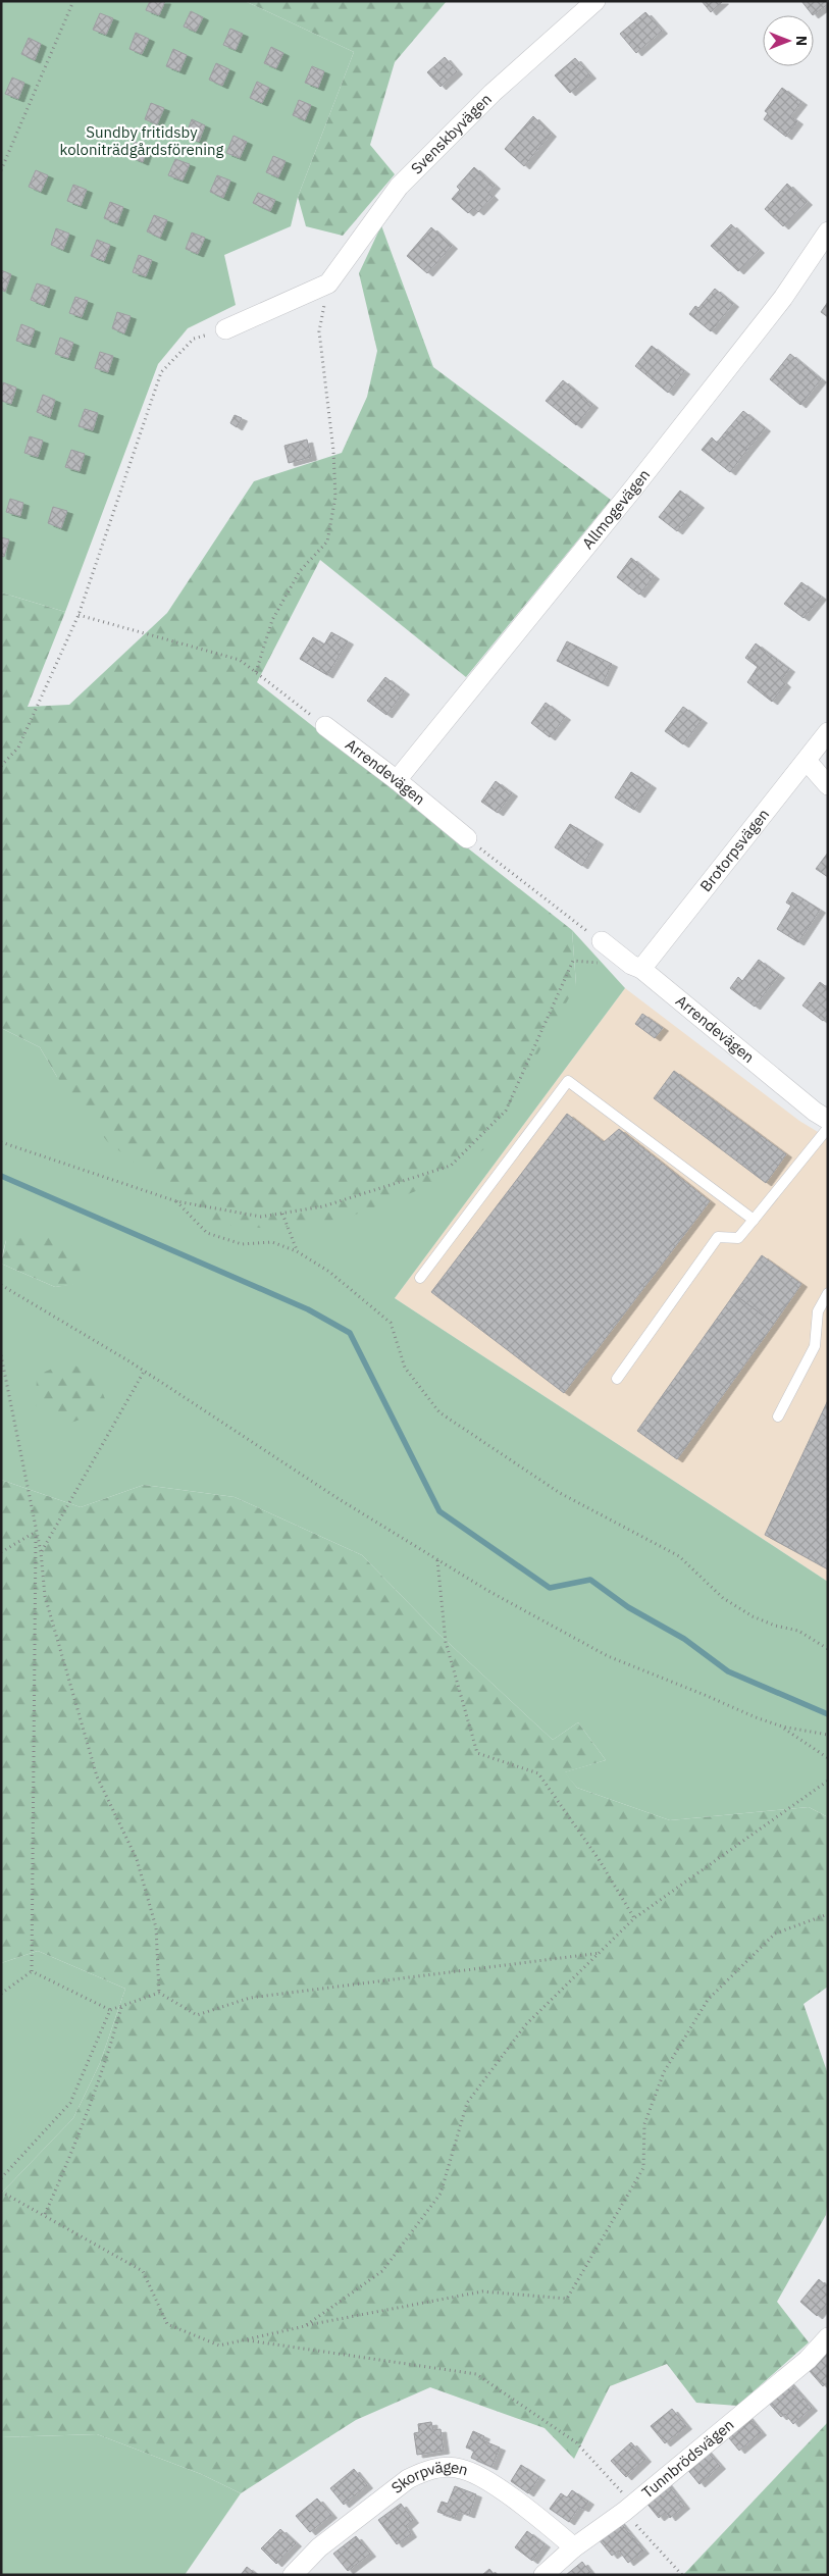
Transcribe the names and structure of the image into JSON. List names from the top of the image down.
{
  "streets": {
    "street": [
      "Svenskbyvägen",
      "Allmogevägen",
      "Arrendevägen",
      "Brotorpsvägen",
      "Tunnbrödsvägen",
      "Skorpvägen"
    ]
  },
  "crossings": [
    ["Allmogevägen", "Arrendevägen"],
    ["Arrendevägen", "Brotorpsvägen"],
    ["Tunnbrödsvägen", "Skorpvägen"]
  ],
  "parks": ["Sundby fritidsby koloniträdgårdsförening"],
  "north": "right"
}
